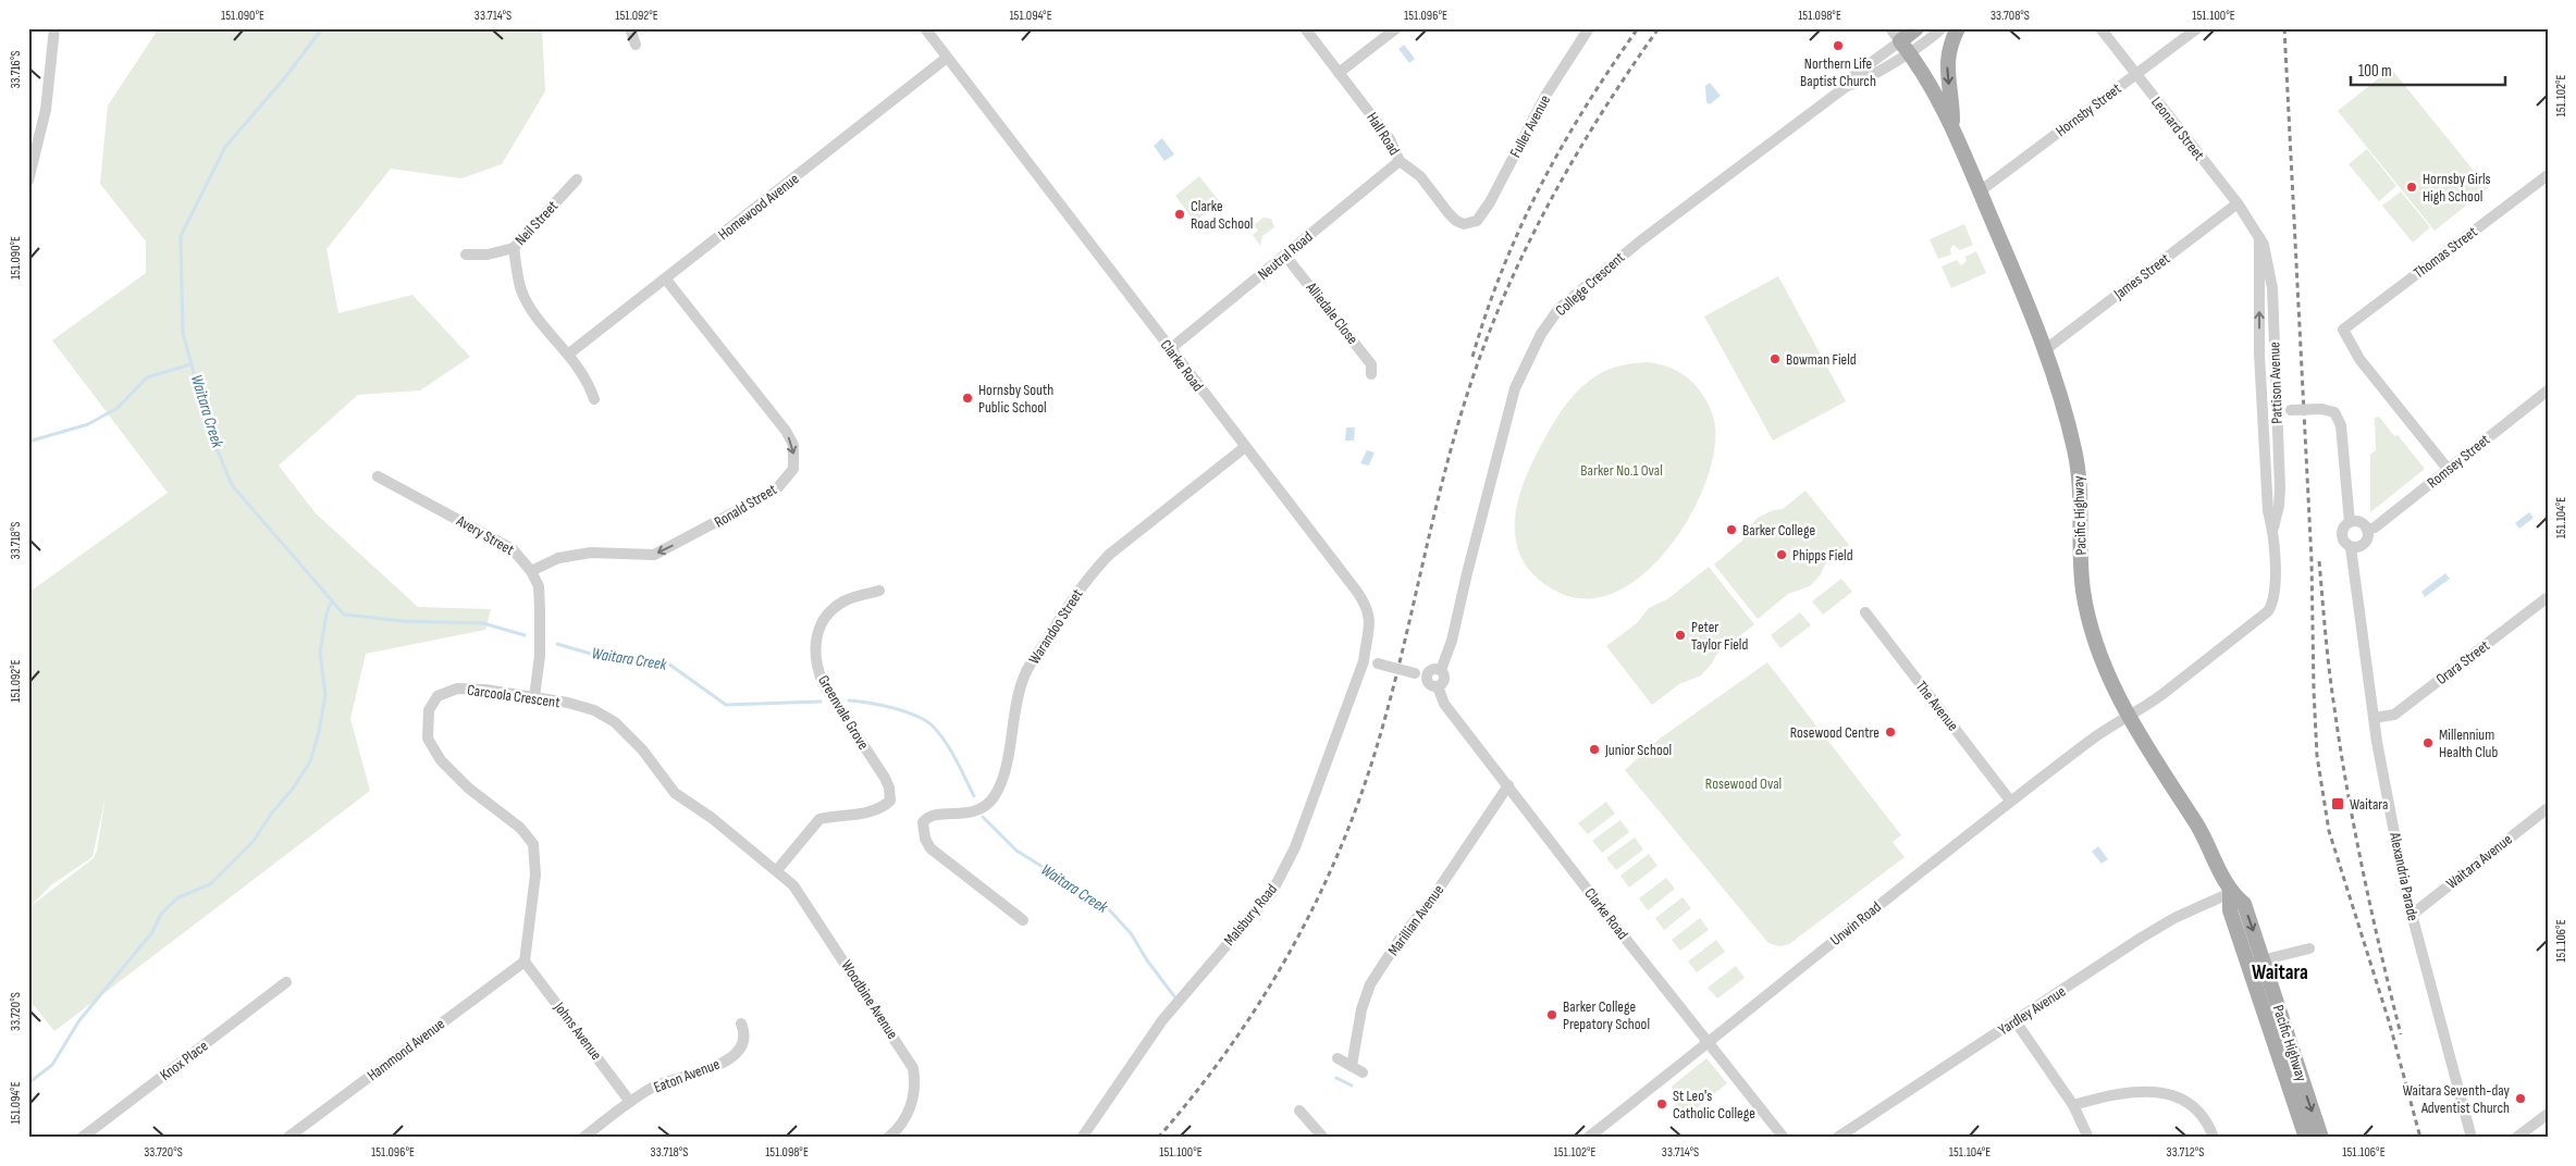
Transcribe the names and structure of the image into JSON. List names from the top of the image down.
{
  "streets": {
    "main road": ["Pacific Highway"],
    "street": [
      "Hornsby Street",
      "Fuller Avenue",
      "Leonard Street",
      "Hall Road",
      "Homewood Avenue",
      "Neil Street",
      "Thomas Street",
      "Neutral Road",
      "James Street",
      "College Crescent",
      "Alliedale Close",
      "Clarke Road",
      "Pattison Avenue",
      "Romsey Street",
      "Ronald Street",
      "Avery Street",
      "Warandoo Street",
      "Orara Street",
      "Carcoola Crescent",
      "The Avenue",
      "Greenvale Grove",
      "Waitara Avenue",
      "Alexandria Parade",
      "Malsbury Road",
      "Marillian Avenue",
      "Unwin Road",
      "Woodbine Avenue",
      "Yardley Avenue",
      "Johns Avenue",
      "Hammond Avenue",
      "Knox Place",
      "Eaton Avenue"
    ]
  },
  "crossings": [
    ["Hornsby Street", "Leonard Street"],
    ["Hornsby Street", "Pacific Highway"],
    ["Fuller Avenue", "Hall Road"],
    ["Leonard Street", "James Street"],
    ["Leonard Street", "Pattison Avenue"],
    ["Hall Road", "Neutral Road"],
    ["Homewood Avenue", "Neil Street"],
    ["Homewood Avenue", "Clarke Road"],
    ["Homewood Avenue", "Ronald Street"],
    ["Thomas Street", "Romsey Street"],
    ["Neutral Road", "Alliedale Close"],
    ["Neutral Road", "Clarke Road"],
    ["James Street", "Pacific Highway"],
    ["College Crescent", "Clarke Road"],
    ["College Crescent", "Pacific Highway"],
    ["Clarke Road", "Warandoo Street"],
    ["Clarke Road", "Malsbury Road"],
    ["Clarke Road", "Marillian Avenue"],
    ["Clarke Road", "Unwin Road"],
    ["Pattison Avenue", "Pacific Highway"],
    ["Pattison Avenue", "Unwin Road"],
    ["Romsey Street", "Alexandria Parade"],
    ["Ronald Street", "Avery Street"],
    ["Pacific Highway", "Unwin Road"],
    ["Pacific Highway", "Yardley Avenue"],
    ["Avery Street", "Carcoola Crescent"],
    ["Orara Street", "Alexandria Parade"],
    ["Carcoola Crescent", "Greenvale Grove"],
    ["Carcoola Crescent", "Woodbine Avenue"],
    ["Carcoola Crescent", "Johns Avenue"],
    ["Carcoola Crescent", "Hammond Avenue"],
    ["The Avenue", "Unwin Road"],
    ["Greenvale Grove", "Woodbine Avenue"],
    ["Waitara Avenue", "Alexandria Parade"],
    ["Johns Avenue", "Hammond Avenue"],
    ["Johns Avenue", "Eaton Avenue"]
  ],
  "districts": ["Waitara"],
  "water": ["Waitara Creek"],
  "parks": ["Barker No.1 Oval", "Rosewood Oval"],
  "places": {
    "other": [
      "Northern Life Baptist Church",
      "Hornsby Girls High School",
      "Clarke Road School",
      "Bowman Field",
      "Hornsby South Public School",
      "Barker College",
      "Phipps Field",
      "Peter Taylor Field",
      "Rosewood Centre",
      "Millennium Health Club",
      "Junior School",
      "Barker College Prepatory School",
      "Waitara Seventh-day Adventist Church",
      "St Leo's Catholic College"
    ],
    "transit": ["Waitara"]
  },
  "scale_bar": "100 m",
  "coordinates": [
    "151.090°E",
    "33.714°S",
    "151.092°E",
    "151.094°E",
    "151.096°E",
    "151.098°E",
    "33.708°S",
    "151.100°E",
    "33.716°S",
    "151.102°E",
    "151.104°E",
    "33.718°S",
    "151.106°E",
    "33.720°S",
    "33.712°S"
  ]
}
